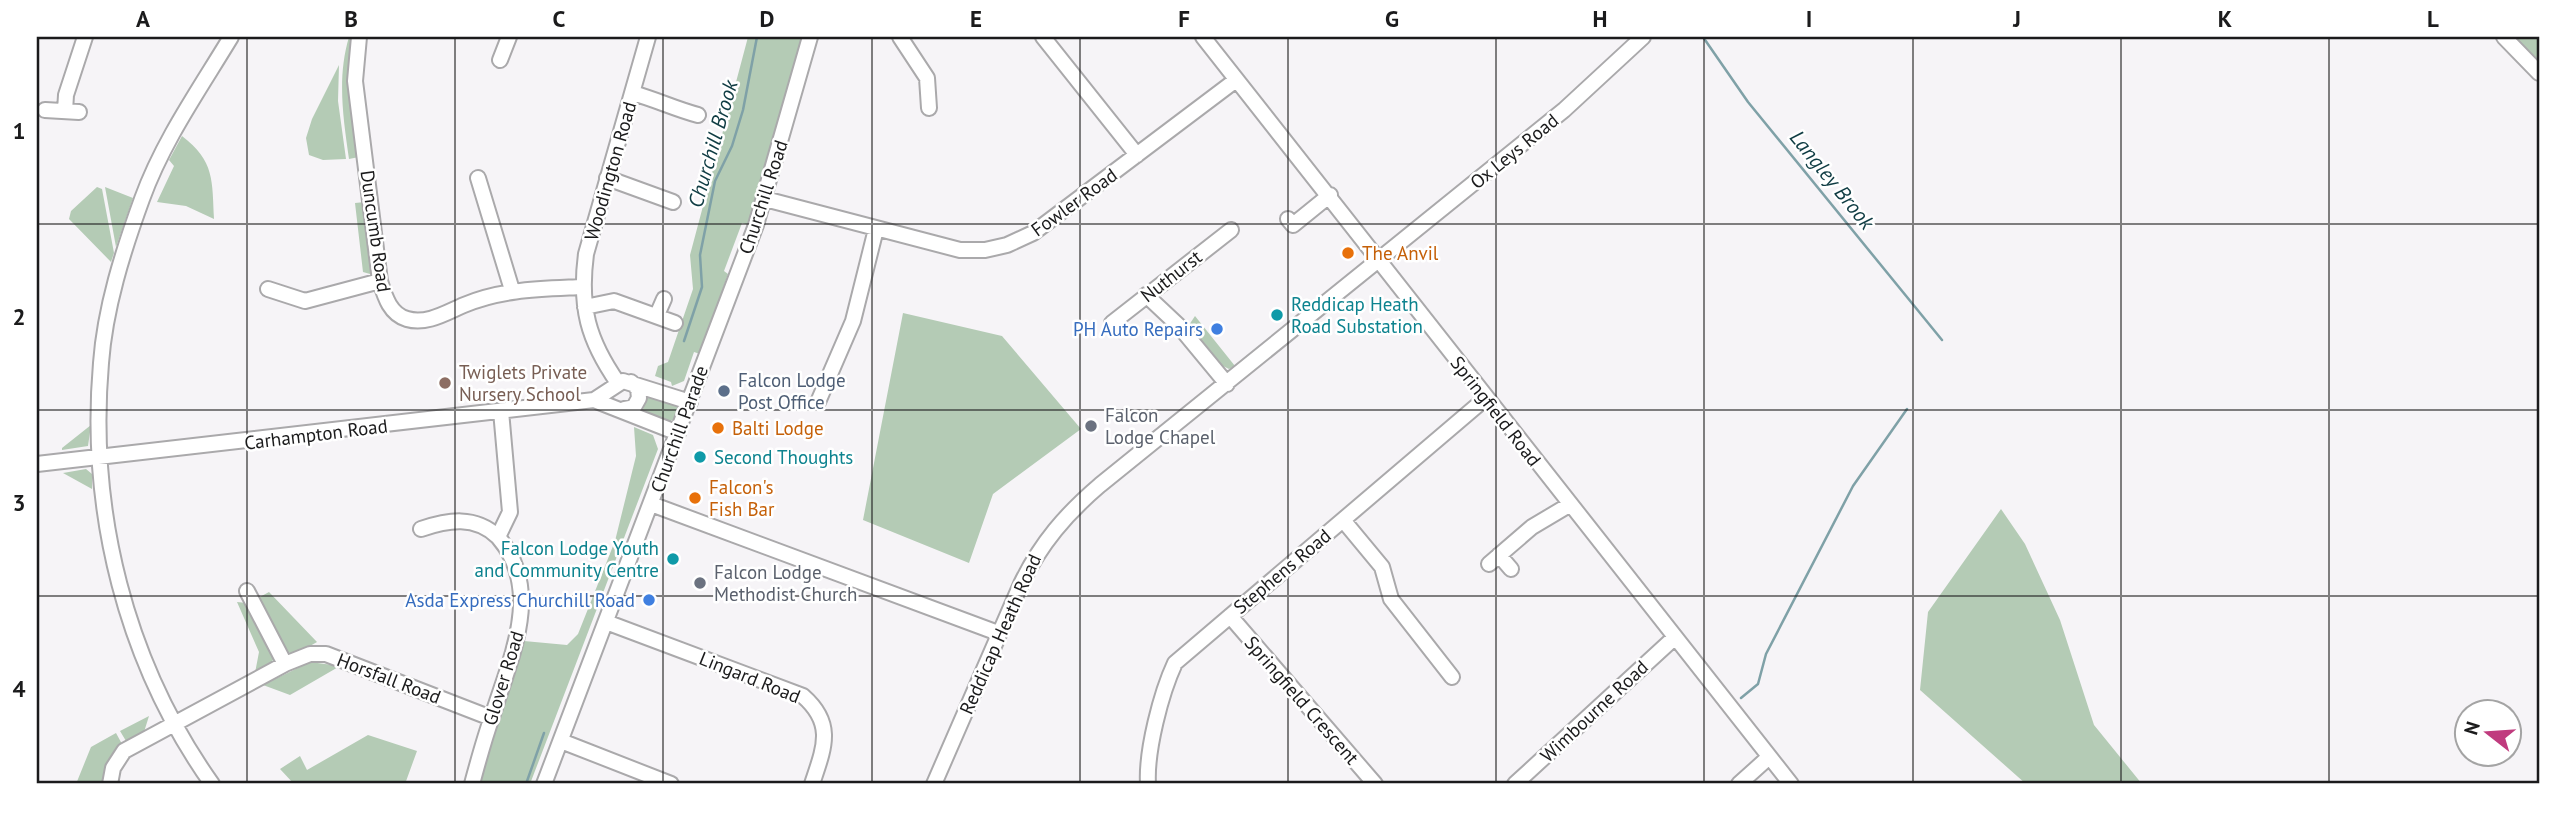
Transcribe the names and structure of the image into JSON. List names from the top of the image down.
{
  "streets": {
    "street": [
      "Ox Leys Road",
      "Woodington Road",
      "Churchill Road",
      "Fowler Road",
      "Duncumb Road",
      "Nuthurst",
      "Springfield Road",
      "Churchill Parade",
      "Carhampton Road",
      "Stephens Road",
      "Reddicap Heath Road",
      "Lingard Road",
      "Horsfall Road",
      "Glover Road",
      "Springfield Crescent",
      "Wimbourne Road"
    ]
  },
  "crossings": [
    ["Ox Leys Road", "Springfield Road"],
    ["Ox Leys Road", "Reddicap Heath Road"],
    ["Woodington Road", "Duncumb Road"],
    ["Churchill Road", "Fowler Road"],
    ["Churchill Road", "Churchill Parade"],
    ["Fowler Road", "Springfield Road"],
    ["Springfield Road", "Stephens Road"],
    ["Springfield Road", "Reddicap Heath Road"],
    ["Springfield Road", "Wimbourne Road"],
    ["Churchill Parade", "Carhampton Road"],
    ["Stephens Road", "Springfield Crescent"],
    ["Horsfall Road", "Glover Road"]
  ],
  "water": ["Churchill Brook", "Langley Brook"],
  "places": [
    "The Anvil",
    "Reddicap Heath Road Substation",
    "PH Auto Repairs",
    "Twiglets Private Nursery School",
    "Falcon Lodge Post Office",
    "Falcon Lodge Chapel",
    "Balti Lodge",
    "Second Thoughts",
    "Falcon's Fish Bar",
    "Falcon Lodge Youth and Community Centre",
    "Falcon Lodge Methodist Church",
    "Asda Express Churchill Road"
  ],
  "north": "left",
  "grid": {
    "columns": [
      "A",
      "B",
      "C",
      "D",
      "E",
      "F",
      "G",
      "H",
      "I",
      "J",
      "K",
      "L"
    ],
    "rows": [
      "1",
      "2",
      "3",
      "4"
    ]
  }
}
